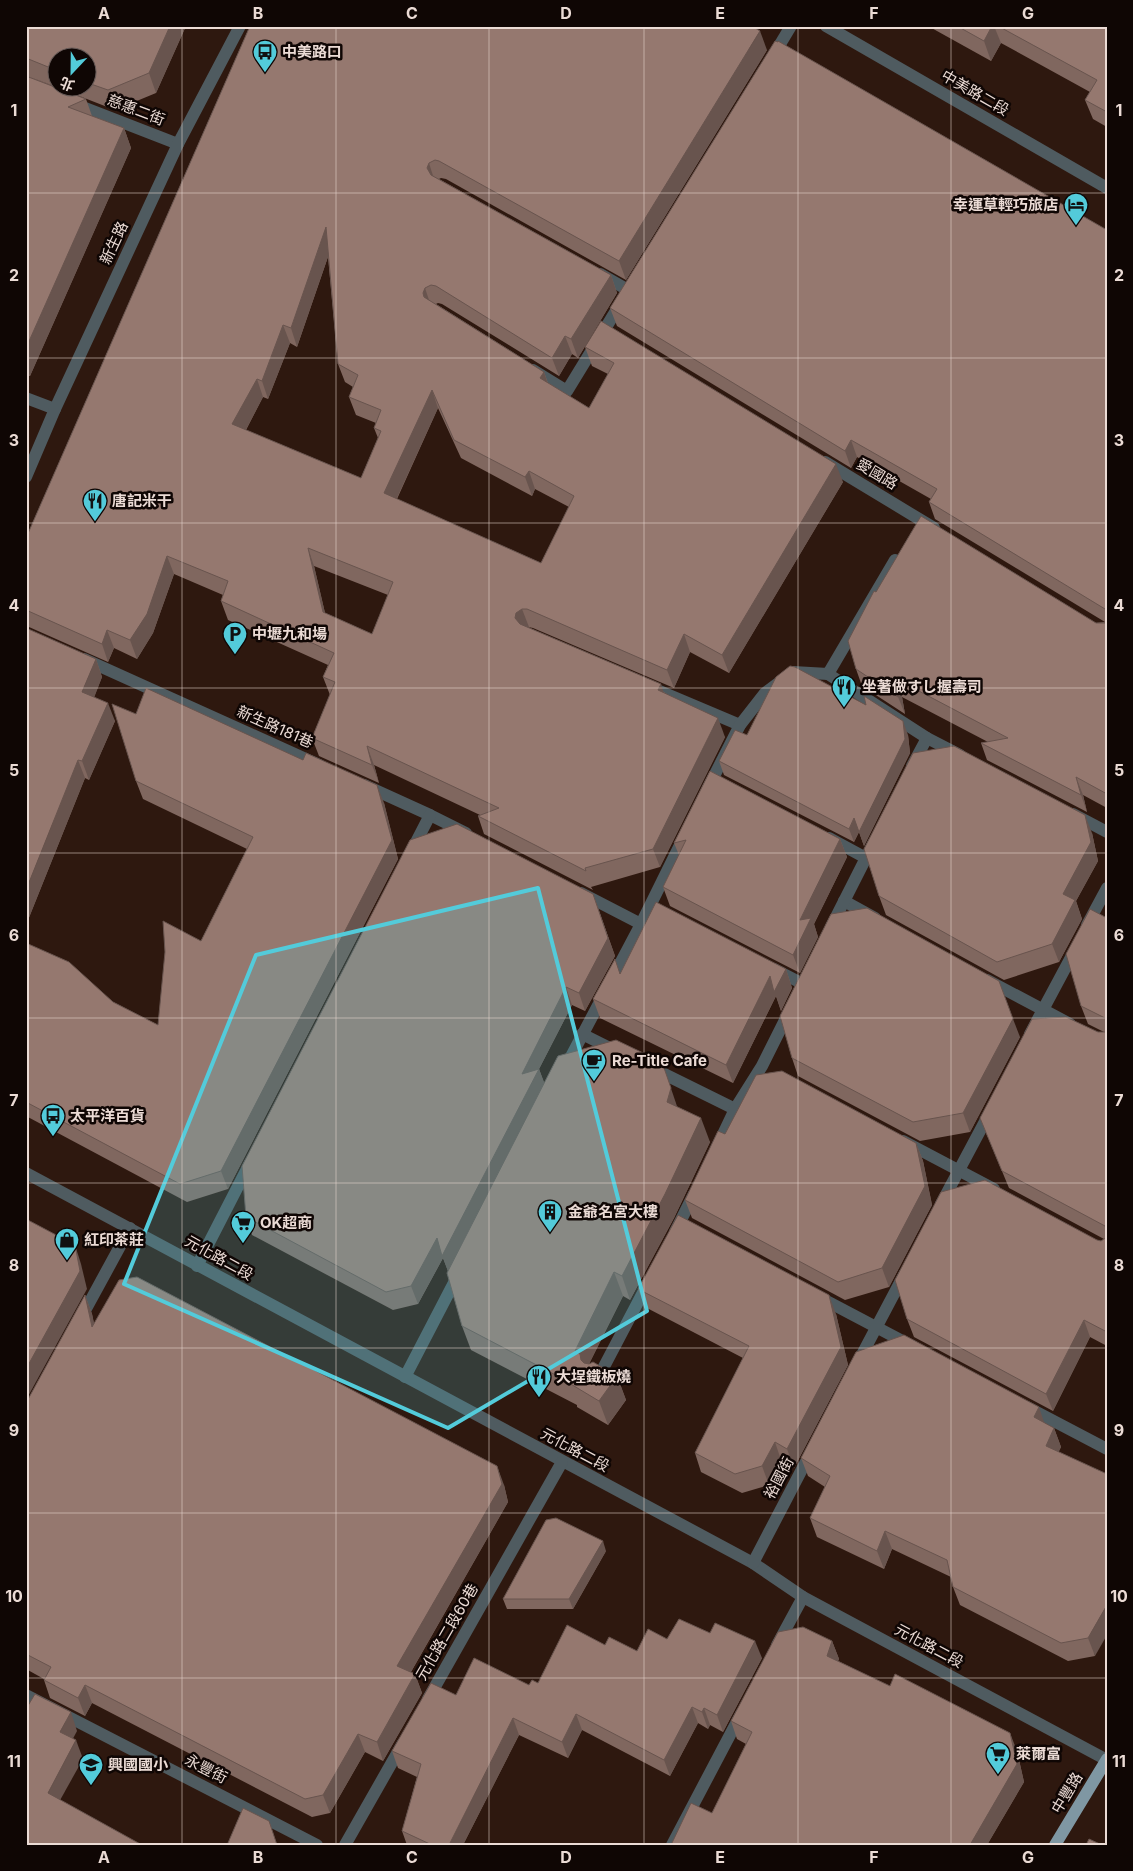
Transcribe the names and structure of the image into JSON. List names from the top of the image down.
{
  "streets": {
    "main road": ["中豐路"],
    "street": [
      "中美路二段",
      "慈惠二街",
      "新生路",
      "愛國路",
      "新生路181巷",
      "元化路二段",
      "裕國街",
      "元化路二段60巷",
      "永豐街"
    ]
  },
  "crossings": [
    ["慈惠二街", "新生路"],
    ["元化路二段", "裕國街"],
    ["元化路二段", "元化路二段60巷"],
    ["元化路二段", "中豐路"]
  ],
  "places": {
    "bus stop": ["中美路口", "太平洋百貨"],
    "hotel": ["幸運草輕巧旅店"],
    "restaurant": ["唐記米干", "坐著做すし握壽司", "大埕鐵板燒"],
    "parking": ["中壢九和場"],
    "cafe": ["Re-Title Cafe"],
    "building": ["金爺名宮大樓"],
    "supermarket": ["OK超商", "萊爾富"],
    "shop": ["紅印茶莊"],
    "school or university": ["興國國小"]
  },
  "north": "bottom",
  "grid": {
    "columns": [
      "A",
      "B",
      "C",
      "D",
      "E",
      "F",
      "G"
    ],
    "rows": [
      "1",
      "2",
      "3",
      "4",
      "5",
      "6",
      "7",
      "8",
      "9",
      "10",
      "11"
    ]
  }
}
